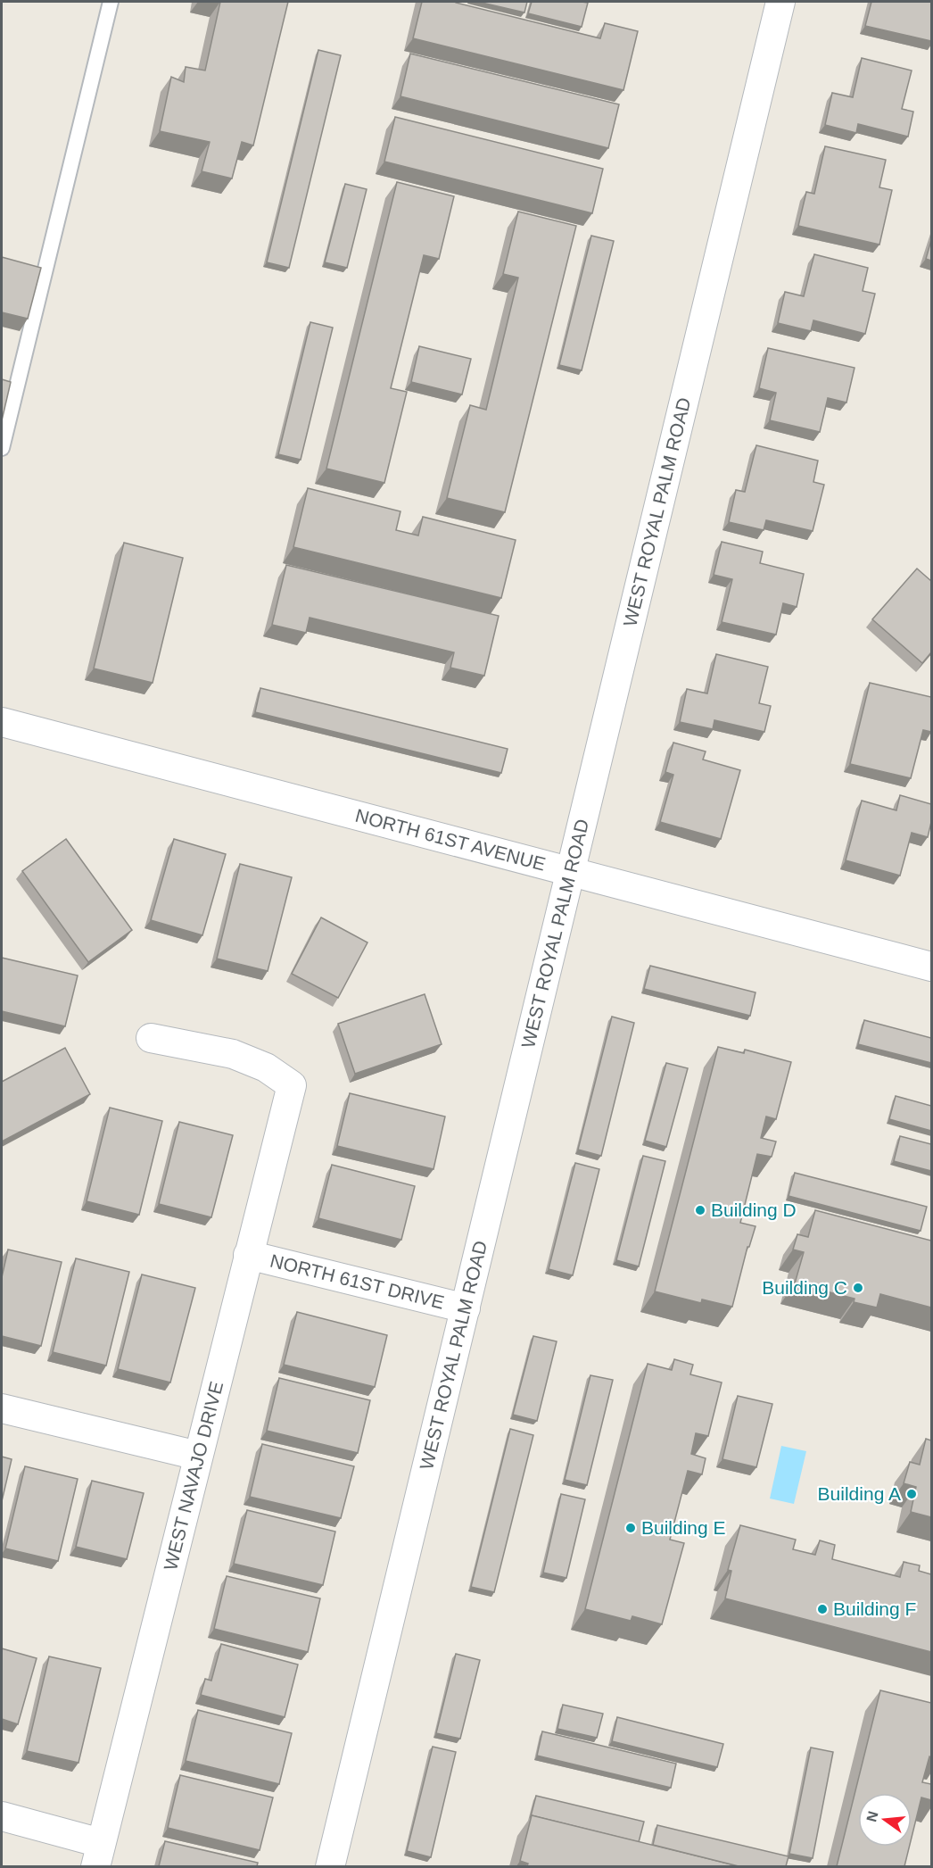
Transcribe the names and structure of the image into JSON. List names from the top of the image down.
{
  "streets": {
    "street": [
      "WEST ROYAL PALM ROAD",
      "NORTH 61ST AVENUE",
      "NORTH 61ST DRIVE",
      "WEST NAVAJO DRIVE"
    ]
  },
  "crossings": [
    ["WEST ROYAL PALM ROAD", "NORTH 61ST AVENUE"],
    ["WEST ROYAL PALM ROAD", "NORTH 61ST DRIVE"],
    ["NORTH 61ST DRIVE", "WEST NAVAJO DRIVE"]
  ],
  "places": [
    "Building D",
    "Building C",
    "Building A",
    "Building E",
    "Building F"
  ],
  "north": "left"
}
